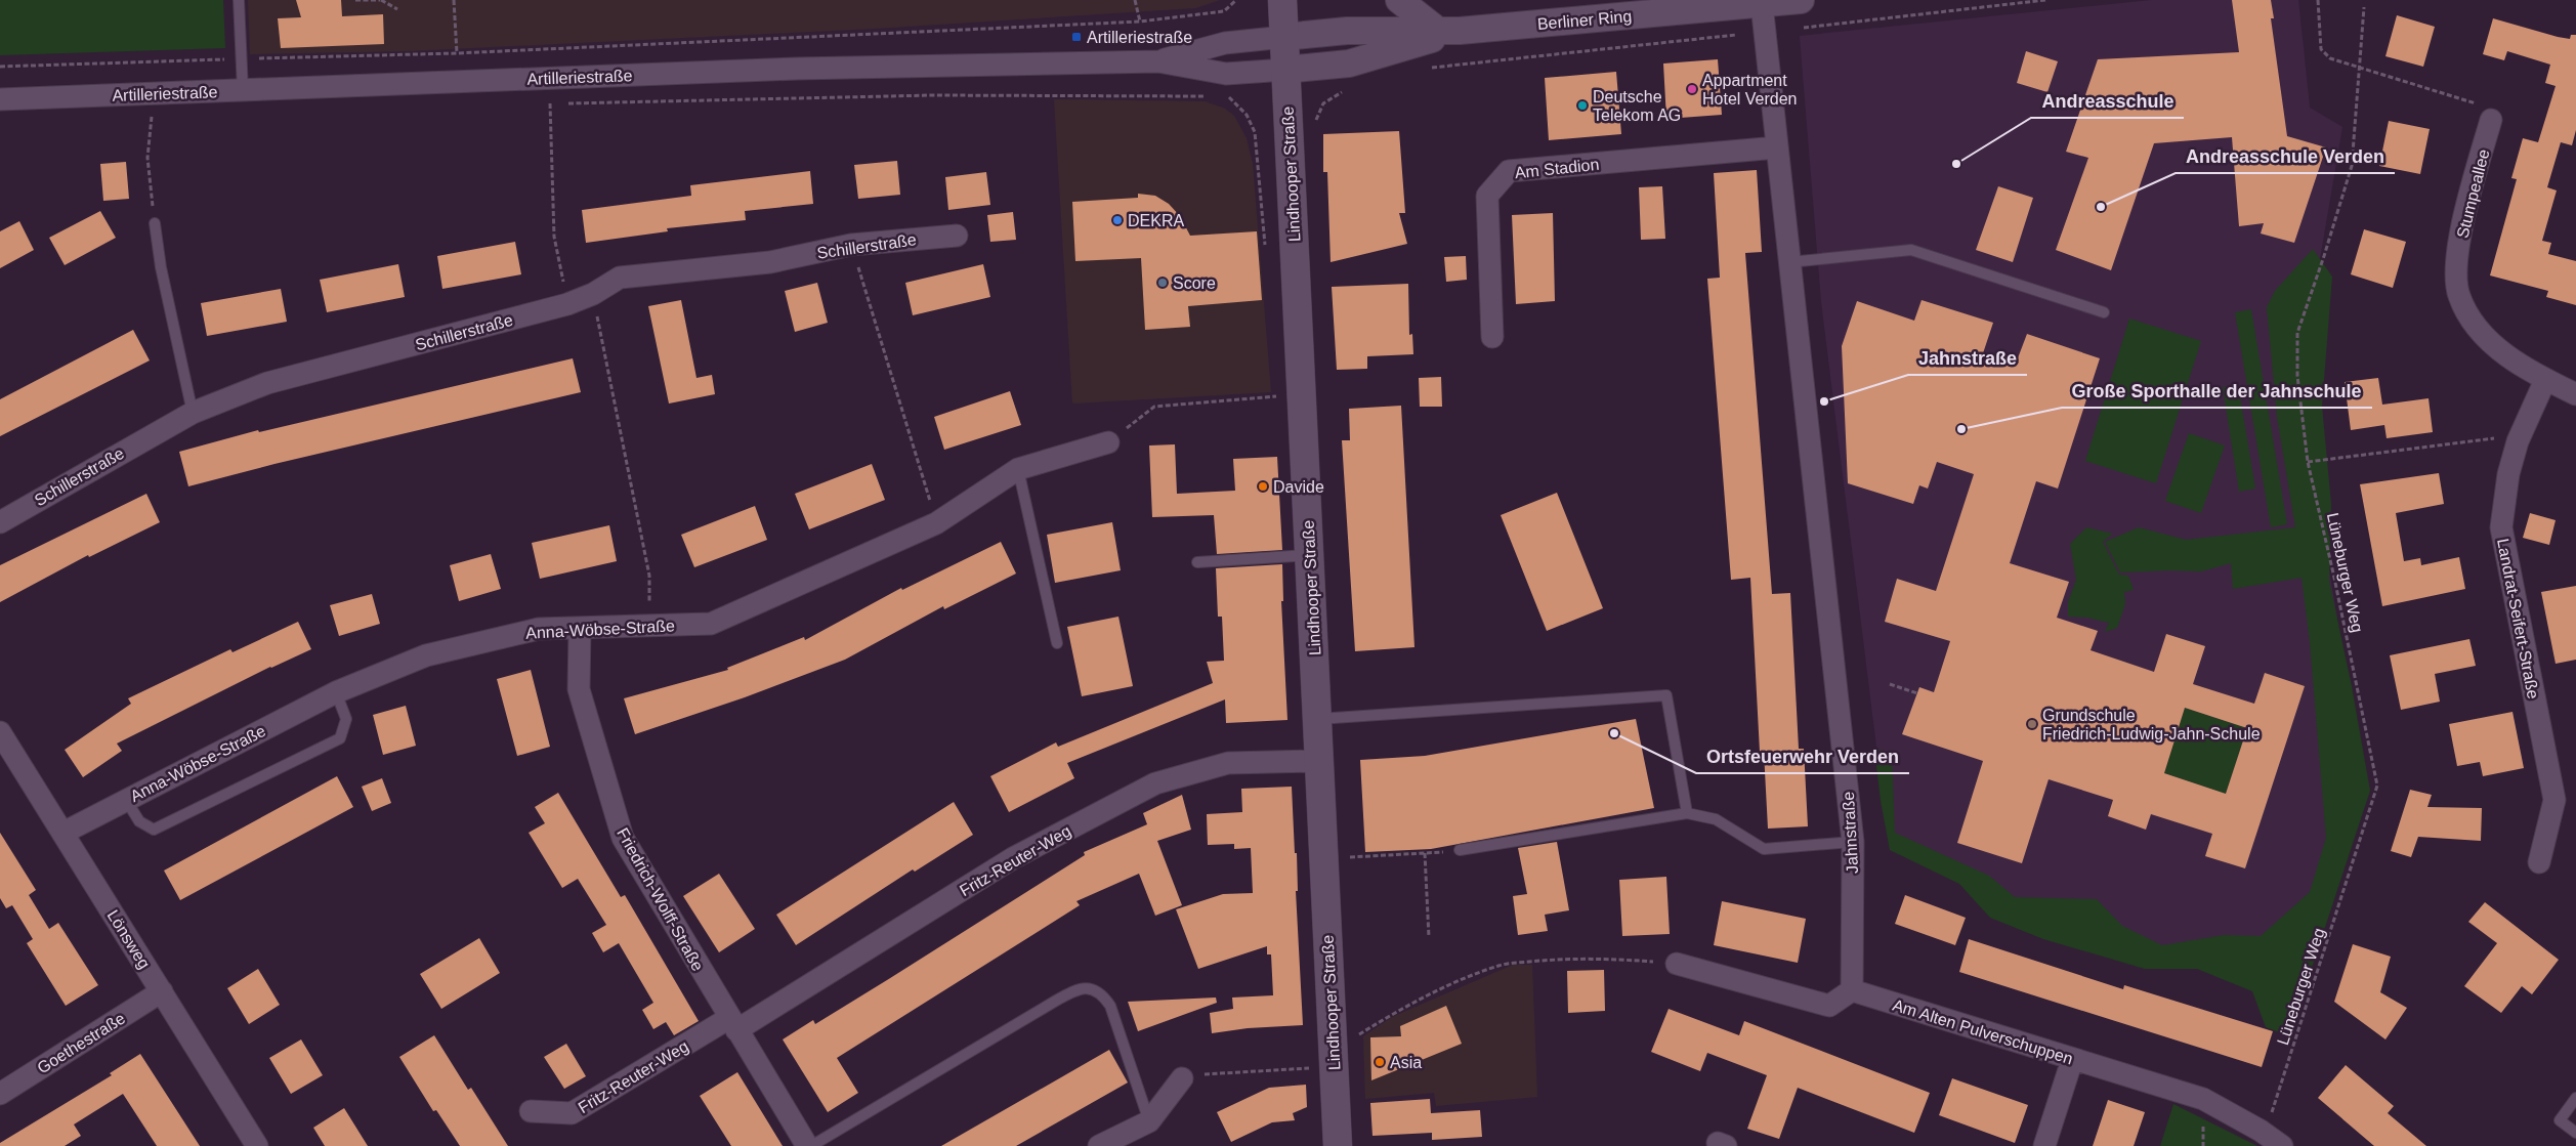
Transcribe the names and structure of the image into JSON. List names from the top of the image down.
{
  "streets": {
    "main road": ["Lindhooper Straße"],
    "street": [
      "Berliner Ring",
      "Artilleriestraße",
      "Am Stadion",
      "Stumpeallee",
      "Schillerstraße",
      "Landrat-Seifert-Straße",
      "Anna-Wöbse-Straße",
      "Jahnstraße",
      "Fritz-Reuter-Weg",
      "Friedrich-Wolff-Straße",
      "Lönsweg",
      "Am Alten Pulverschuppen",
      "Goethestraße"
    ],
    "path": ["Lüneburger Weg"]
  },
  "crossings": [
    ["Berliner Ring", "Artilleriestraße"],
    ["Berliner Ring", "Lindhooper Straße"],
    ["Berliner Ring", "Jahnstraße"],
    ["Artilleriestraße", "Lindhooper Straße"],
    ["Am Stadion", "Jahnstraße"],
    ["Lindhooper Straße", "Fritz-Reuter-Weg"],
    ["Stumpeallee", "Landrat-Seifert-Straße"],
    ["Lüneburger Weg", "Am Alten Pulverschuppen"],
    ["Anna-Wöbse-Straße", "Friedrich-Wolff-Straße"],
    ["Anna-Wöbse-Straße", "Lönsweg"],
    ["Jahnstraße", "Am Alten Pulverschuppen"],
    ["Fritz-Reuter-Weg", "Friedrich-Wolff-Straße"],
    ["Lönsweg", "Goethestraße"]
  ],
  "places": {
    "transit": ["Artilleriestraße"],
    "other": [
      "Appartment Hotel Verden",
      "Deutsche Telekom AG",
      "Andreasschule",
      "Andreasschule Verden",
      "DEKRA",
      "Score",
      "Jahnstraße",
      "Große Sporthalle der Jahnschule",
      "Davide",
      "Grundschule Friedrich-Ludwig-Jahn-Schule",
      "Ortsfeuerwehr Verden",
      "Asia"
    ]
  }
}
